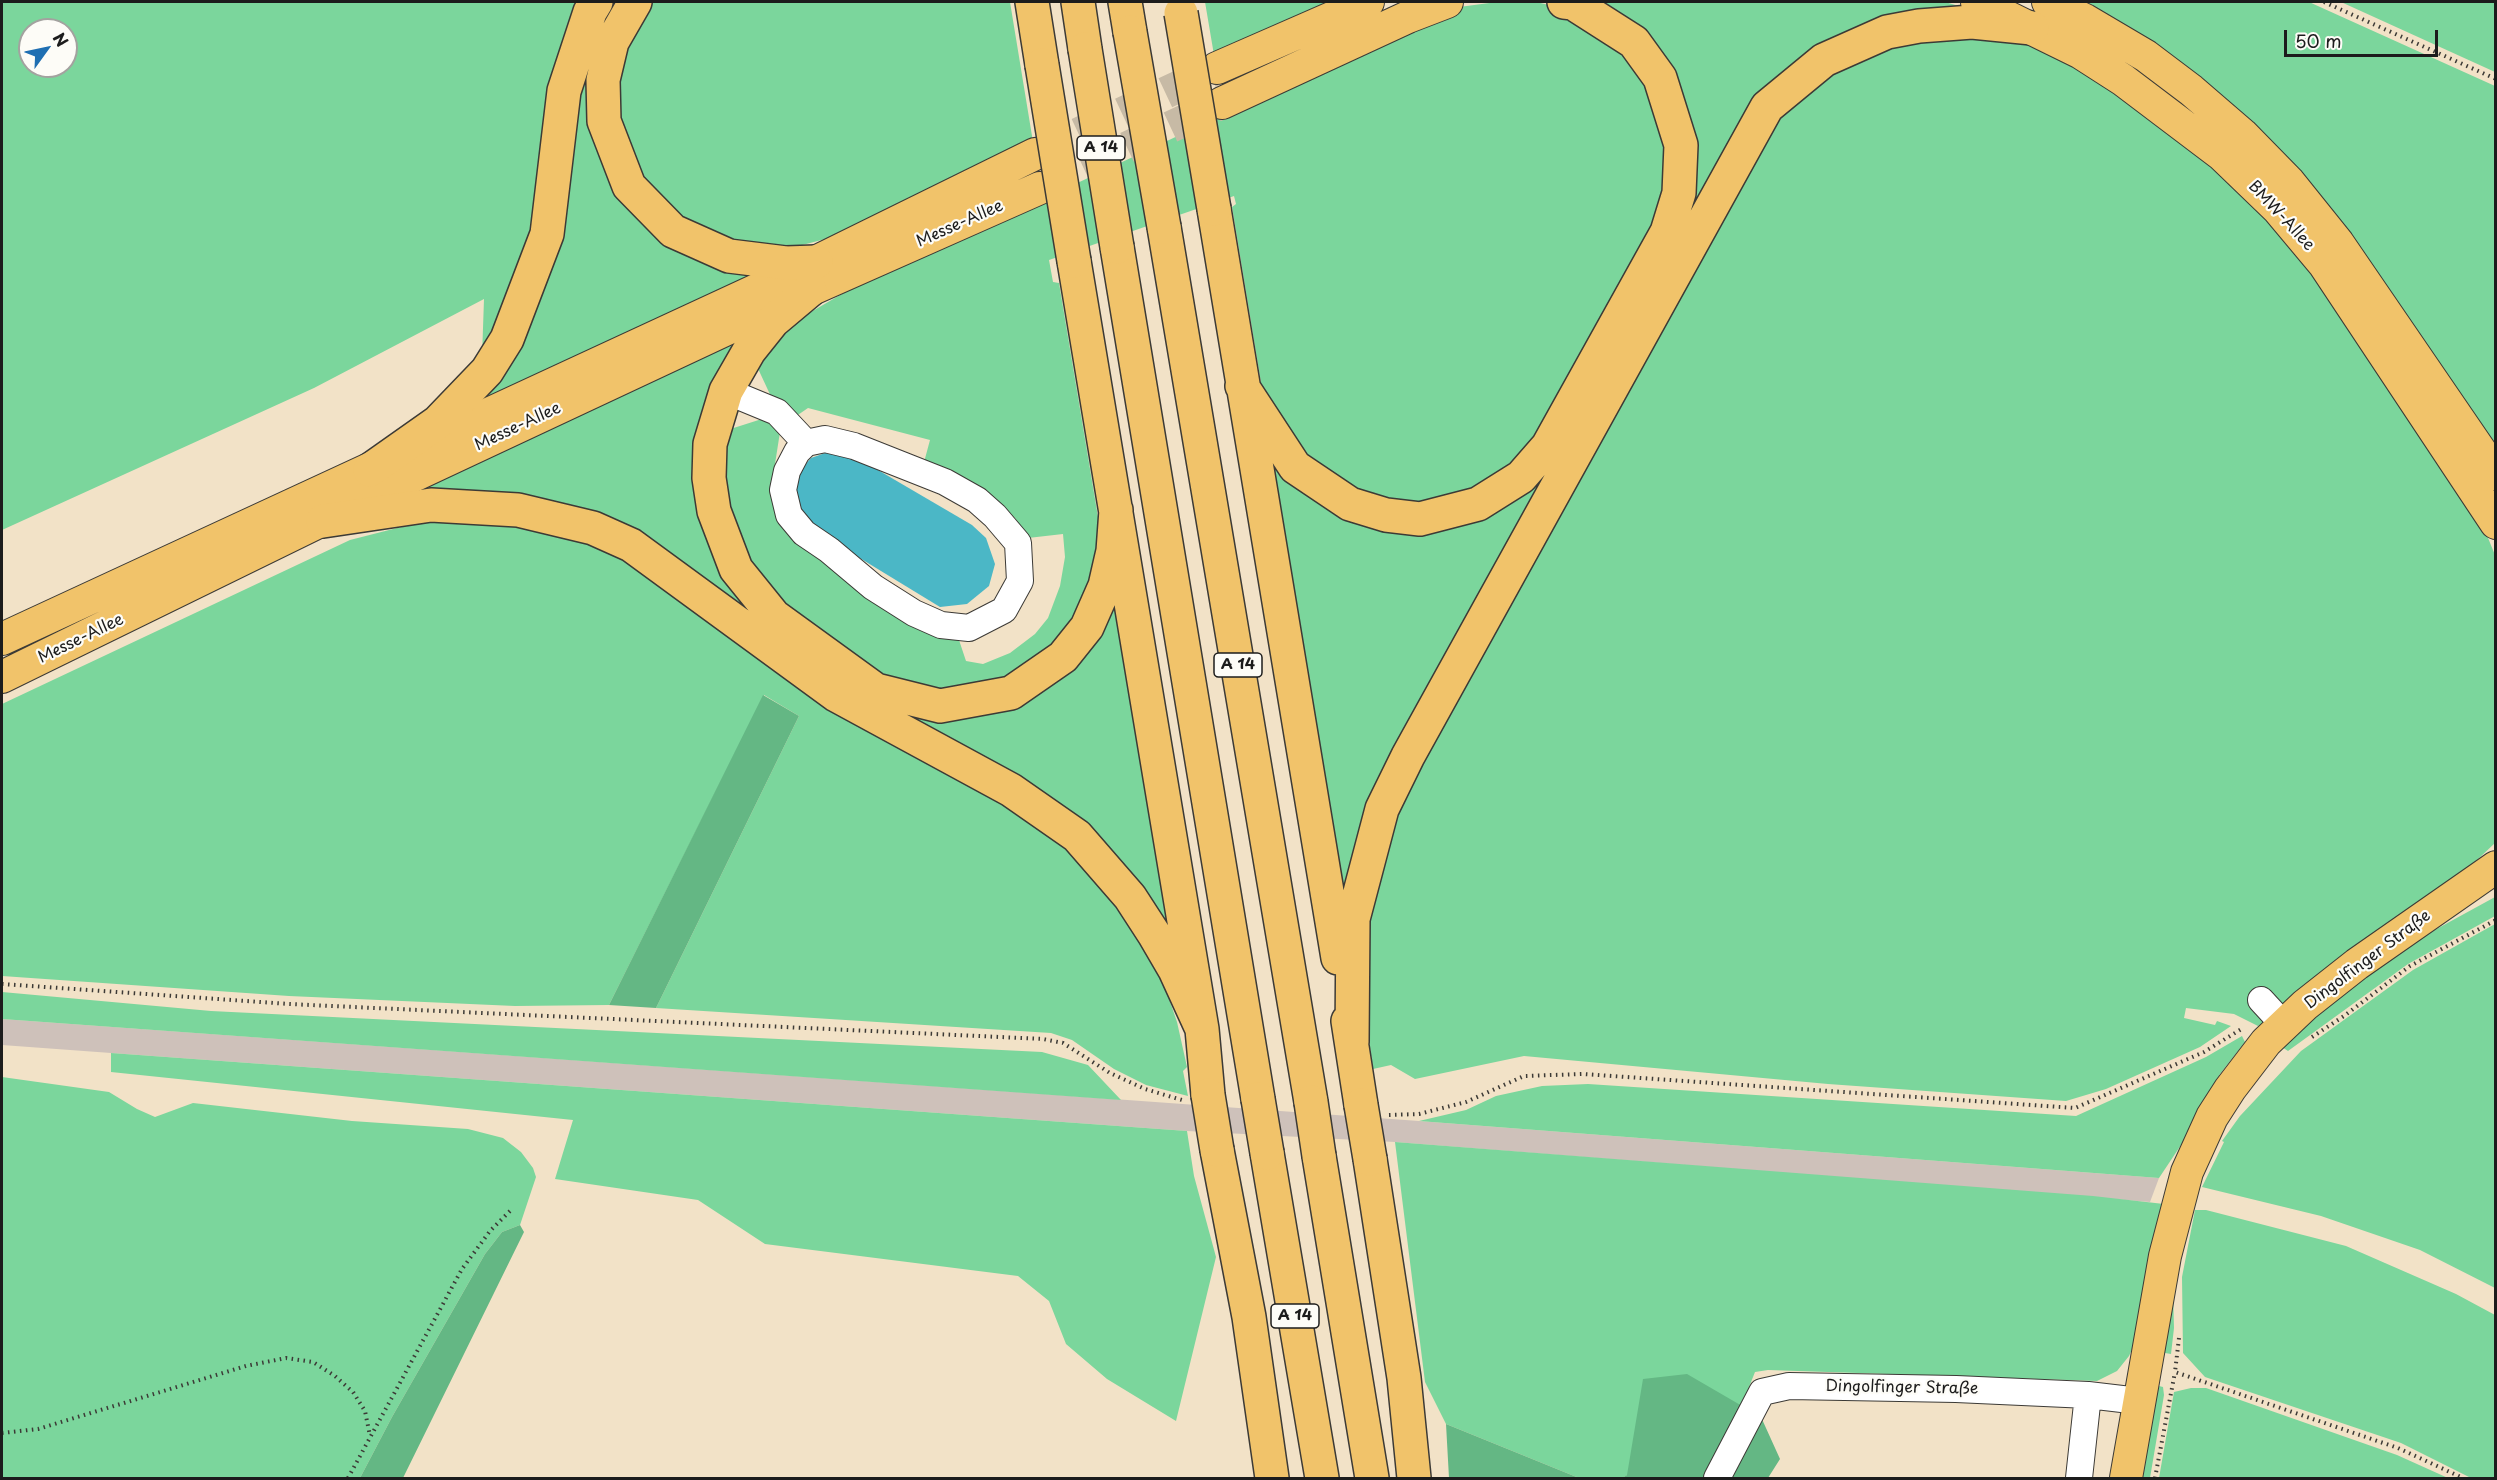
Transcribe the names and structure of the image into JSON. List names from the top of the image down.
{
  "streets": {
    "highway": ["A 14"],
    "main road": ["BMW-Allee", "Messe-Allee", "Dingolfinger Straße"]
  },
  "scale_bar": "50 m",
  "north": "top right"
}
